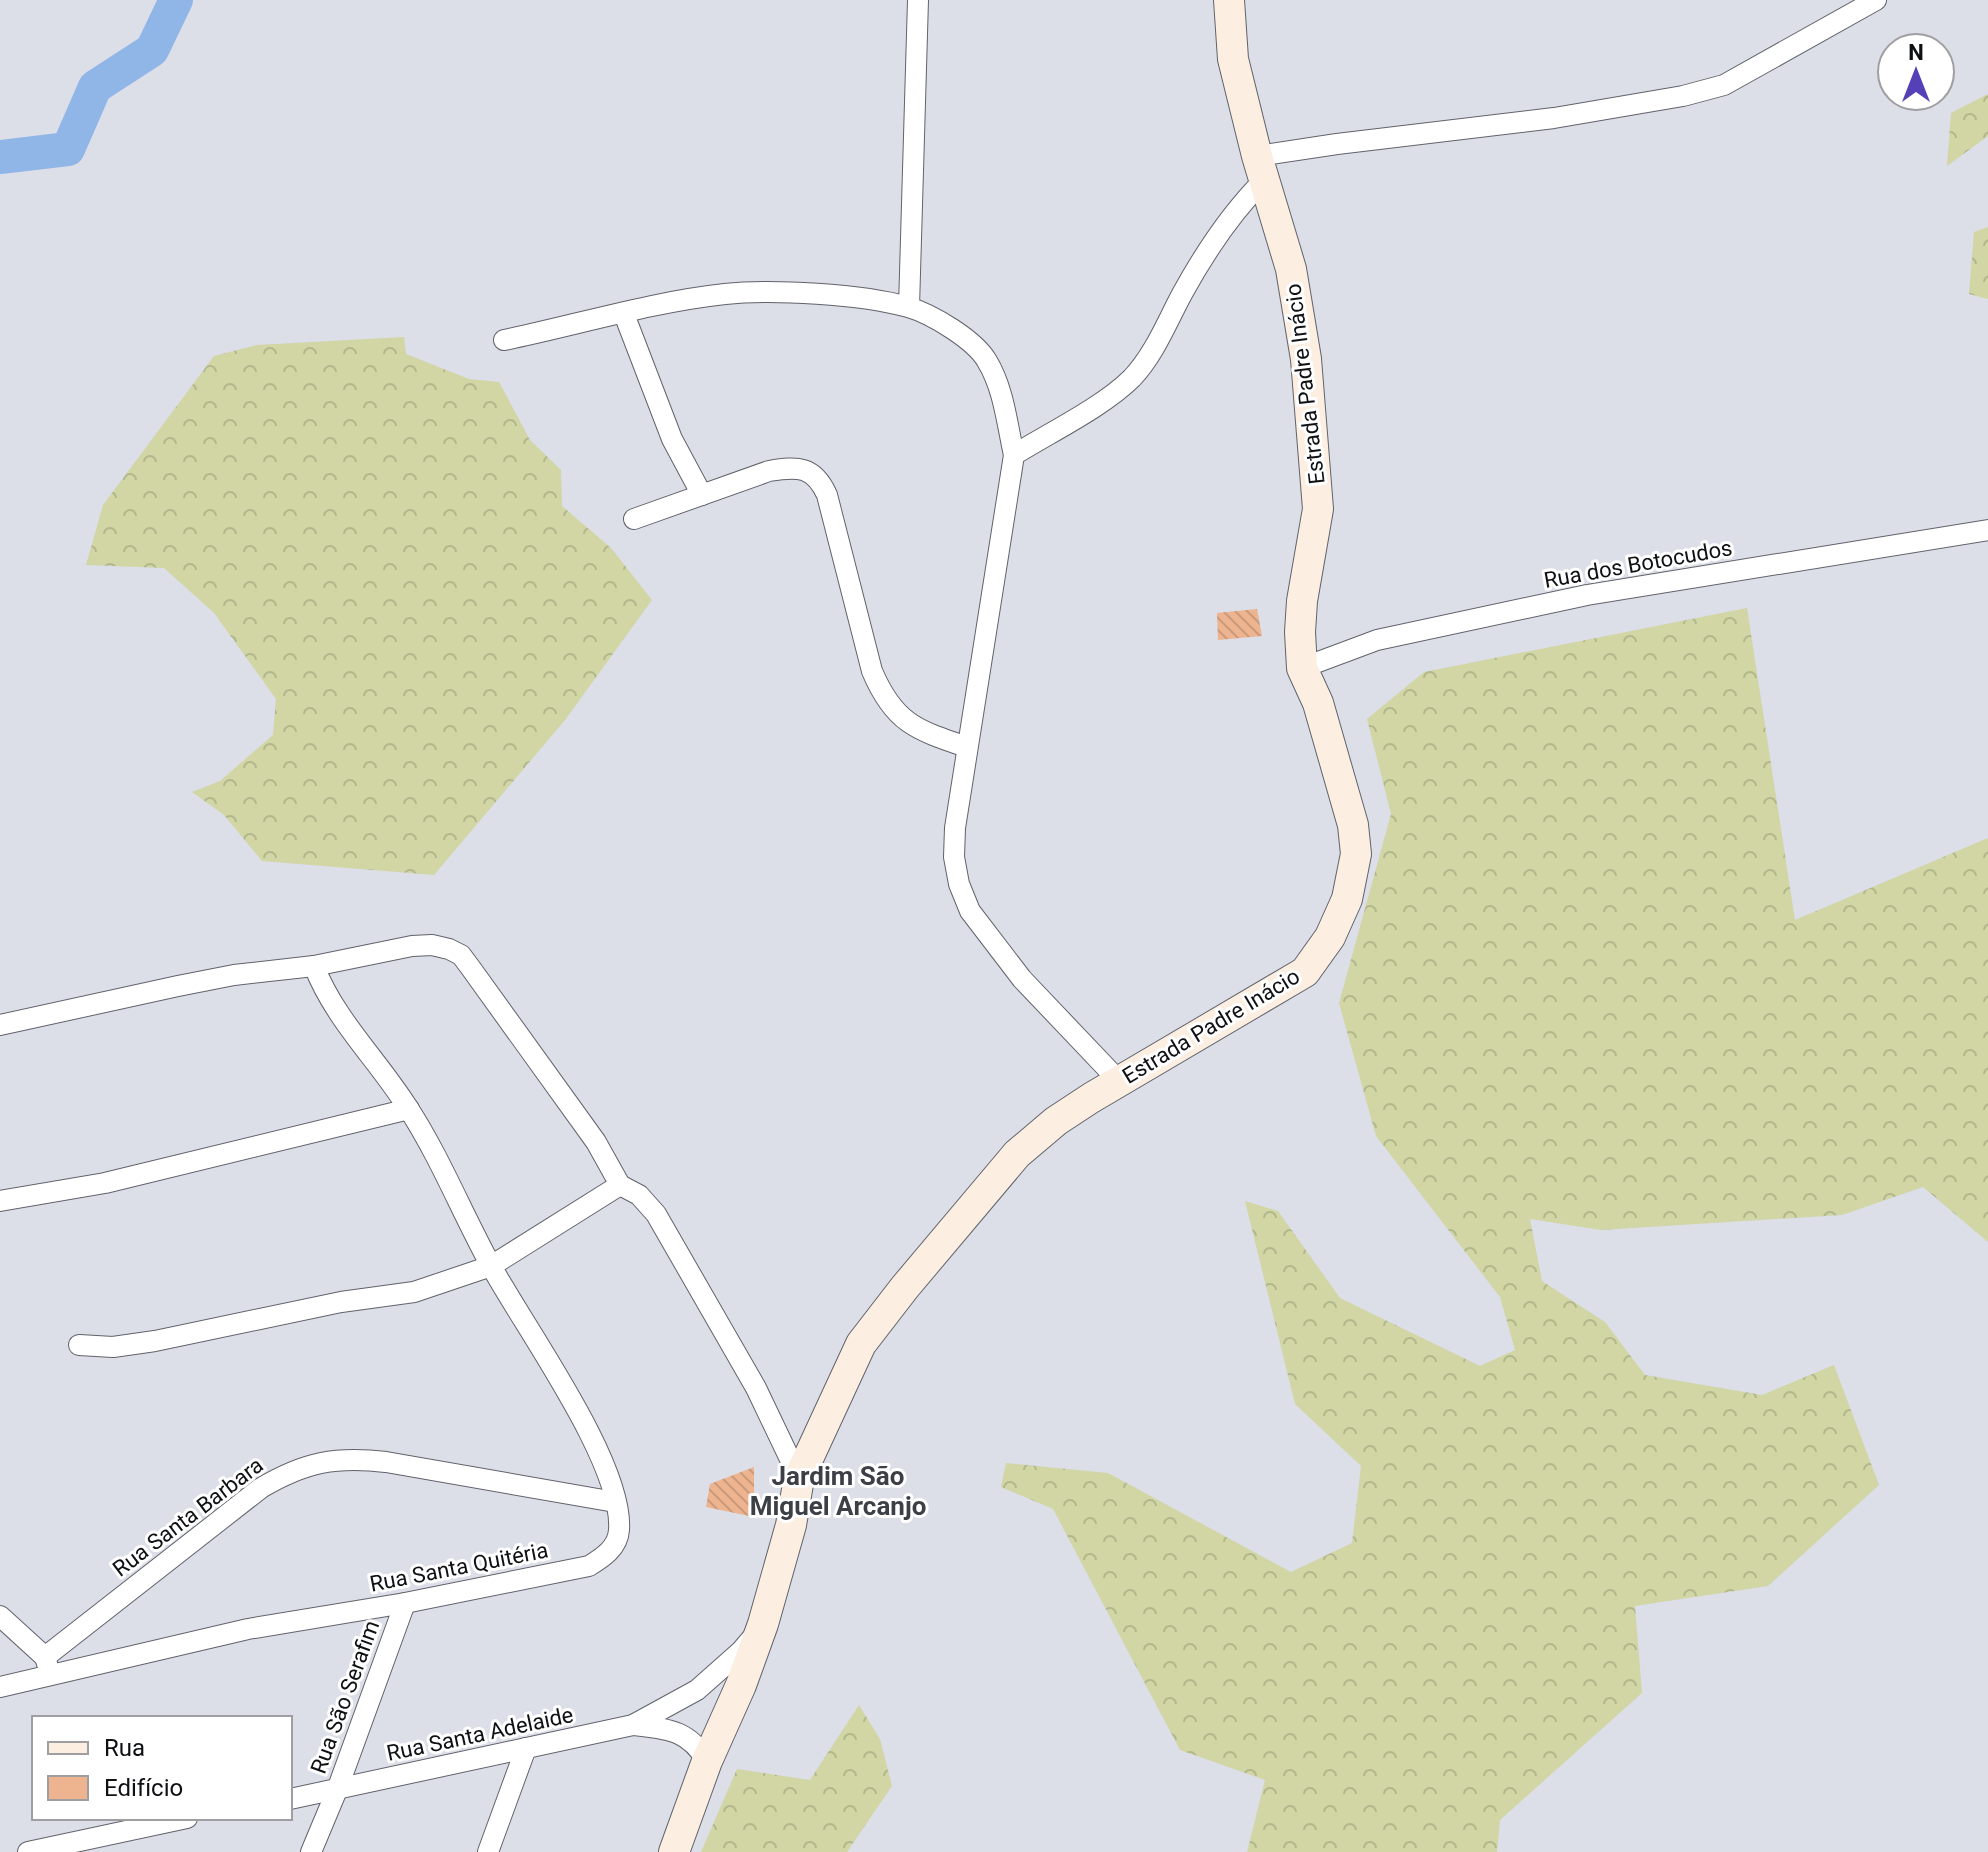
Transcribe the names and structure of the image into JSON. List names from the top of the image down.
{
  "streets": {
    "street": [
      "Estrada Padre Inácio",
      "Rua dos Botocudos",
      "Rua Santa Barbara",
      "Rua Santa Quitéria",
      "Rua São Serafim",
      "Rua Santa Adelaide"
    ]
  },
  "crossings": [
    ["Estrada Padre Inácio", "Rua dos Botocudos"],
    ["Estrada Padre Inácio", "Rua Santa Adelaide"],
    ["Rua Santa Barbara", "Rua Santa Quitéria"],
    ["Rua Santa Quitéria", "Rua São Serafim"],
    ["Rua São Serafim", "Rua Santa Adelaide"]
  ],
  "districts": ["Jardim São Miguel Arcanjo"],
  "legend": ["Rua", "Edifício"],
  "north": "top"
}
